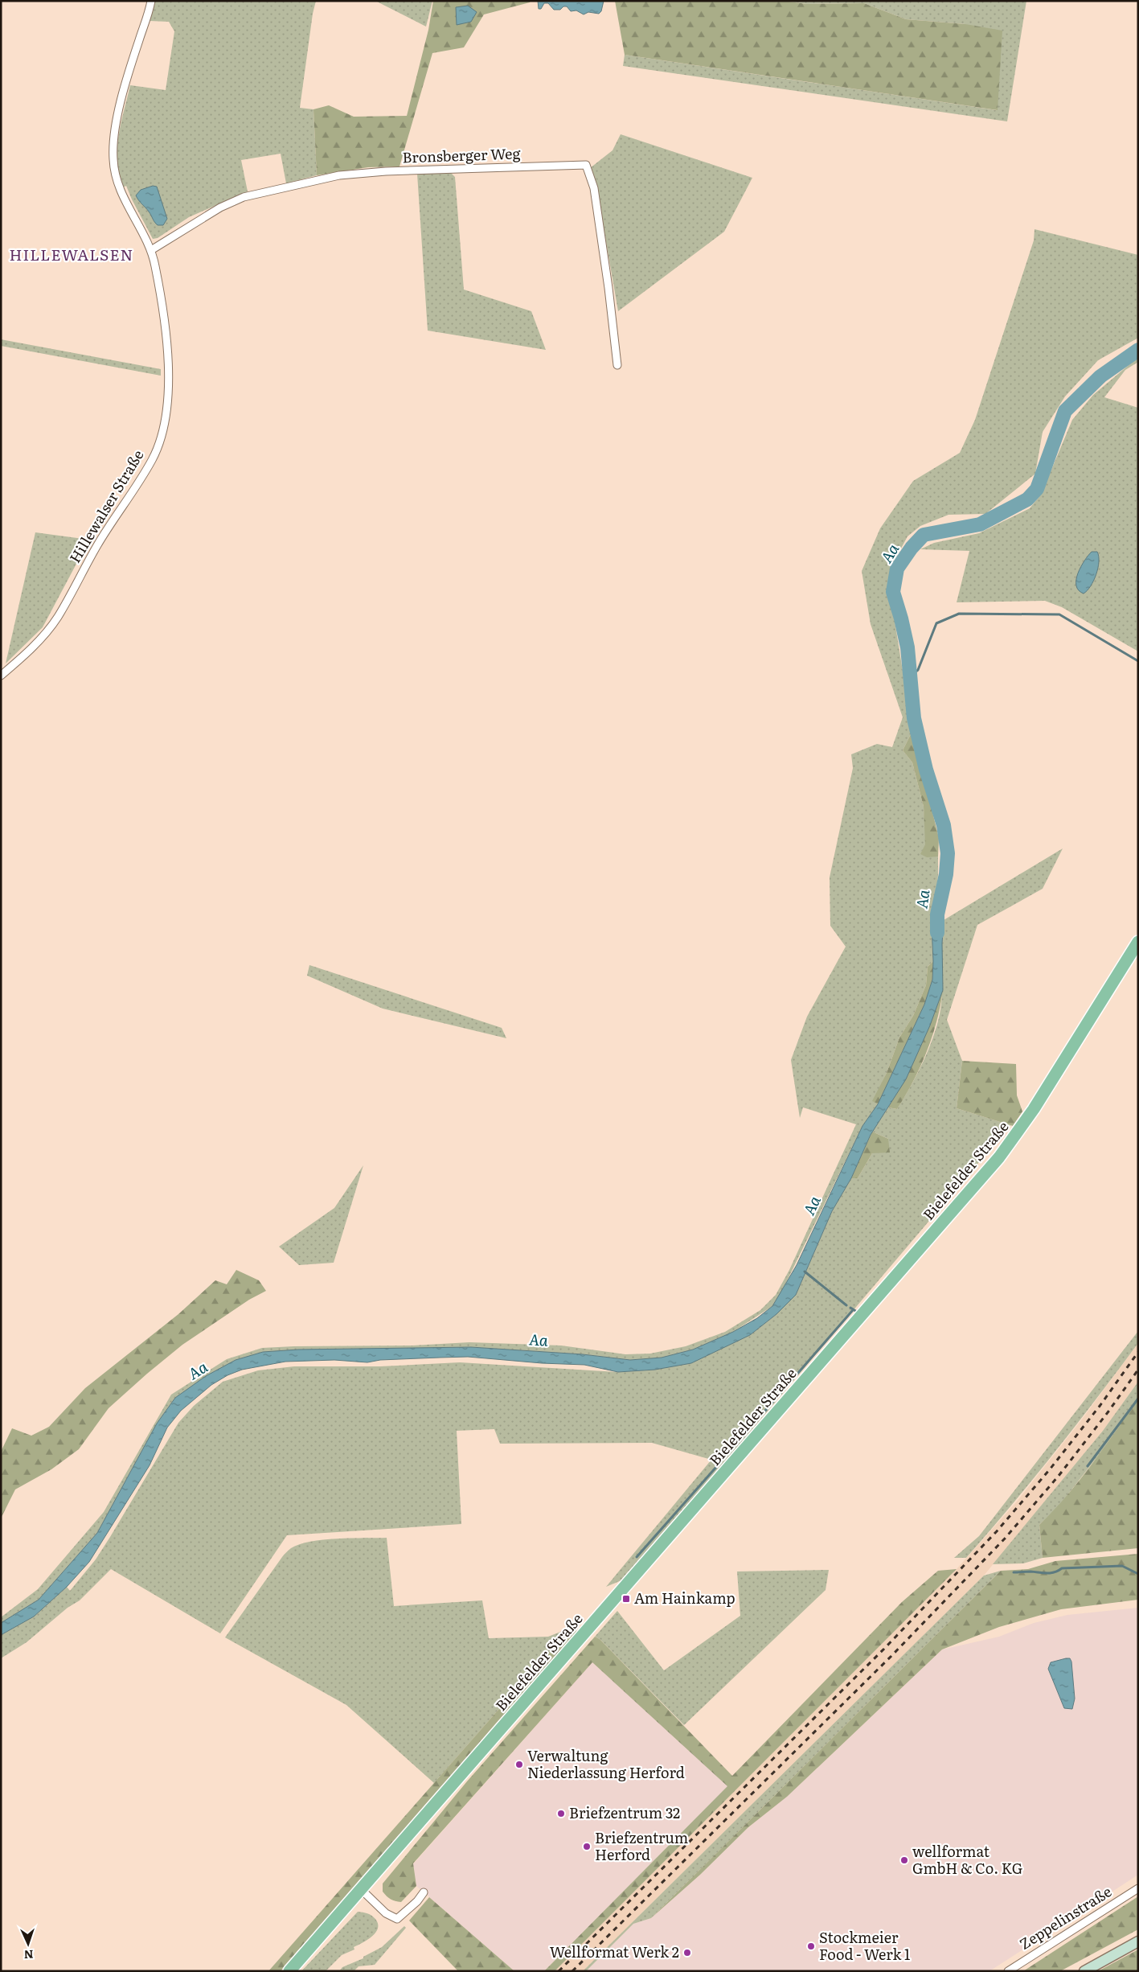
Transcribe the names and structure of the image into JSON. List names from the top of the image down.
{
  "streets": {
    "main road": ["Bielefelder Straße"],
    "street": ["Bronsberger Weg", "Hillewalser Straße", "Zeppelinstraße"]
  },
  "crossings": [
    ["Bronsberger Weg", "Hillewalser Straße"]
  ],
  "districts": ["HILLEWALSEN"],
  "water": ["Aa"],
  "places": {
    "transit": ["Am Hainkamp"],
    "other": [
      "Verwaltung Niederlassung Herford",
      "Briefzentrum 32",
      "Briefzentrum Herford",
      "wellformat GmbH & Co. KG",
      "Stockmeier Food - Werk 1",
      "Wellformat Werk 2"
    ]
  },
  "north": "bottom"
}
